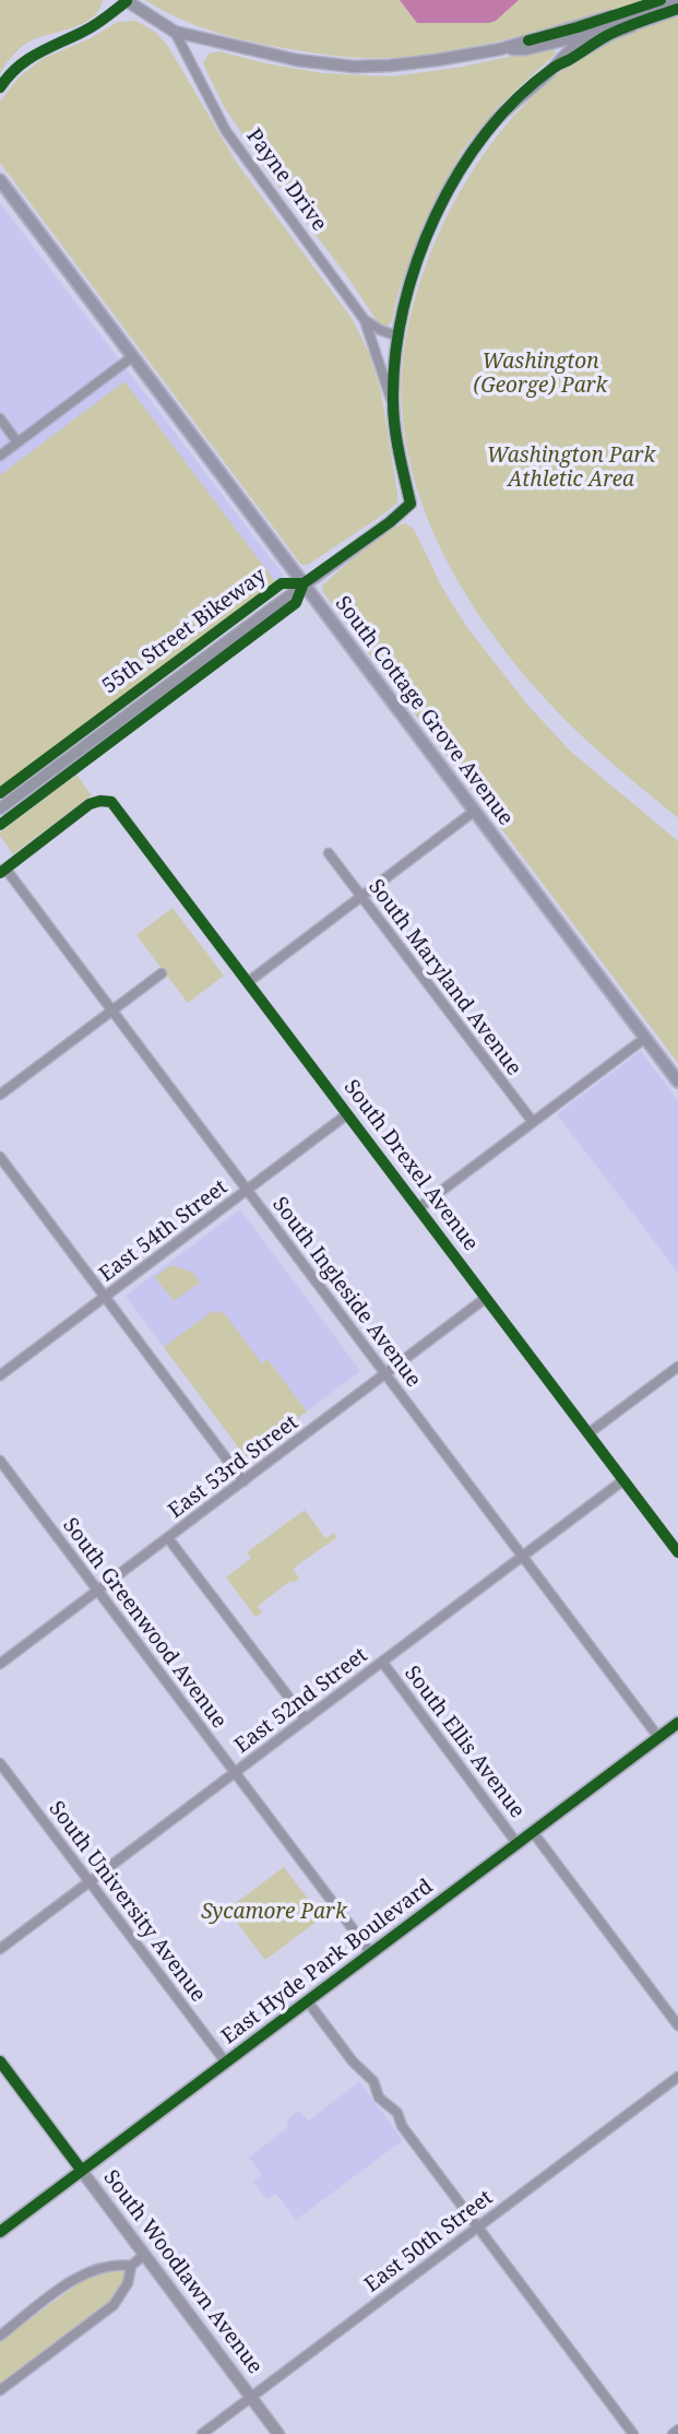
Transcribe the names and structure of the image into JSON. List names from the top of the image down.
{
  "streets": {
    "main road": ["South Cottage Grove Avenue", "East Hyde Park Boulevard"],
    "street": [
      "Payne Drive",
      "South Maryland Avenue",
      "South Drexel Avenue",
      "East 54th Street",
      "South Ingleside Avenue",
      "East 53rd Street",
      "South Greenwood Avenue",
      "East 52nd Street",
      "South Ellis Avenue",
      "South University Avenue",
      "East 50th Street",
      "South Woodlawn Avenue"
    ],
    "cycle path": ["55th Street Bikeway"]
  },
  "crossings": [
    ["Payne Drive", "South Cottage Grove Avenue"],
    ["South Drexel Avenue", "East 54th Street"],
    ["South Drexel Avenue", "South Ingleside Avenue"],
    ["South Drexel Avenue", "East 53rd Street"],
    ["South Drexel Avenue", "East 52nd Street"],
    ["East 54th Street", "South Ingleside Avenue"],
    ["South Ingleside Avenue", "East 53rd Street"],
    ["South Ingleside Avenue", "East 52nd Street"],
    ["South Ingleside Avenue", "East Hyde Park Boulevard"],
    ["East 53rd Street", "South Greenwood Avenue"],
    ["South Greenwood Avenue", "East 52nd Street"],
    ["South Greenwood Avenue", "East Hyde Park Boulevard"],
    ["East 52nd Street", "South Ellis Avenue"],
    ["East 52nd Street", "South University Avenue"],
    ["South Ellis Avenue", "East Hyde Park Boulevard"],
    ["South University Avenue", "East Hyde Park Boulevard"],
    ["East Hyde Park Boulevard", "South Woodlawn Avenue"],
    ["East 50th Street", "South Woodlawn Avenue"]
  ],
  "parks": ["Washington (George) Park", "Washington Park Athletic Area", "Sycamore Park"]
}
